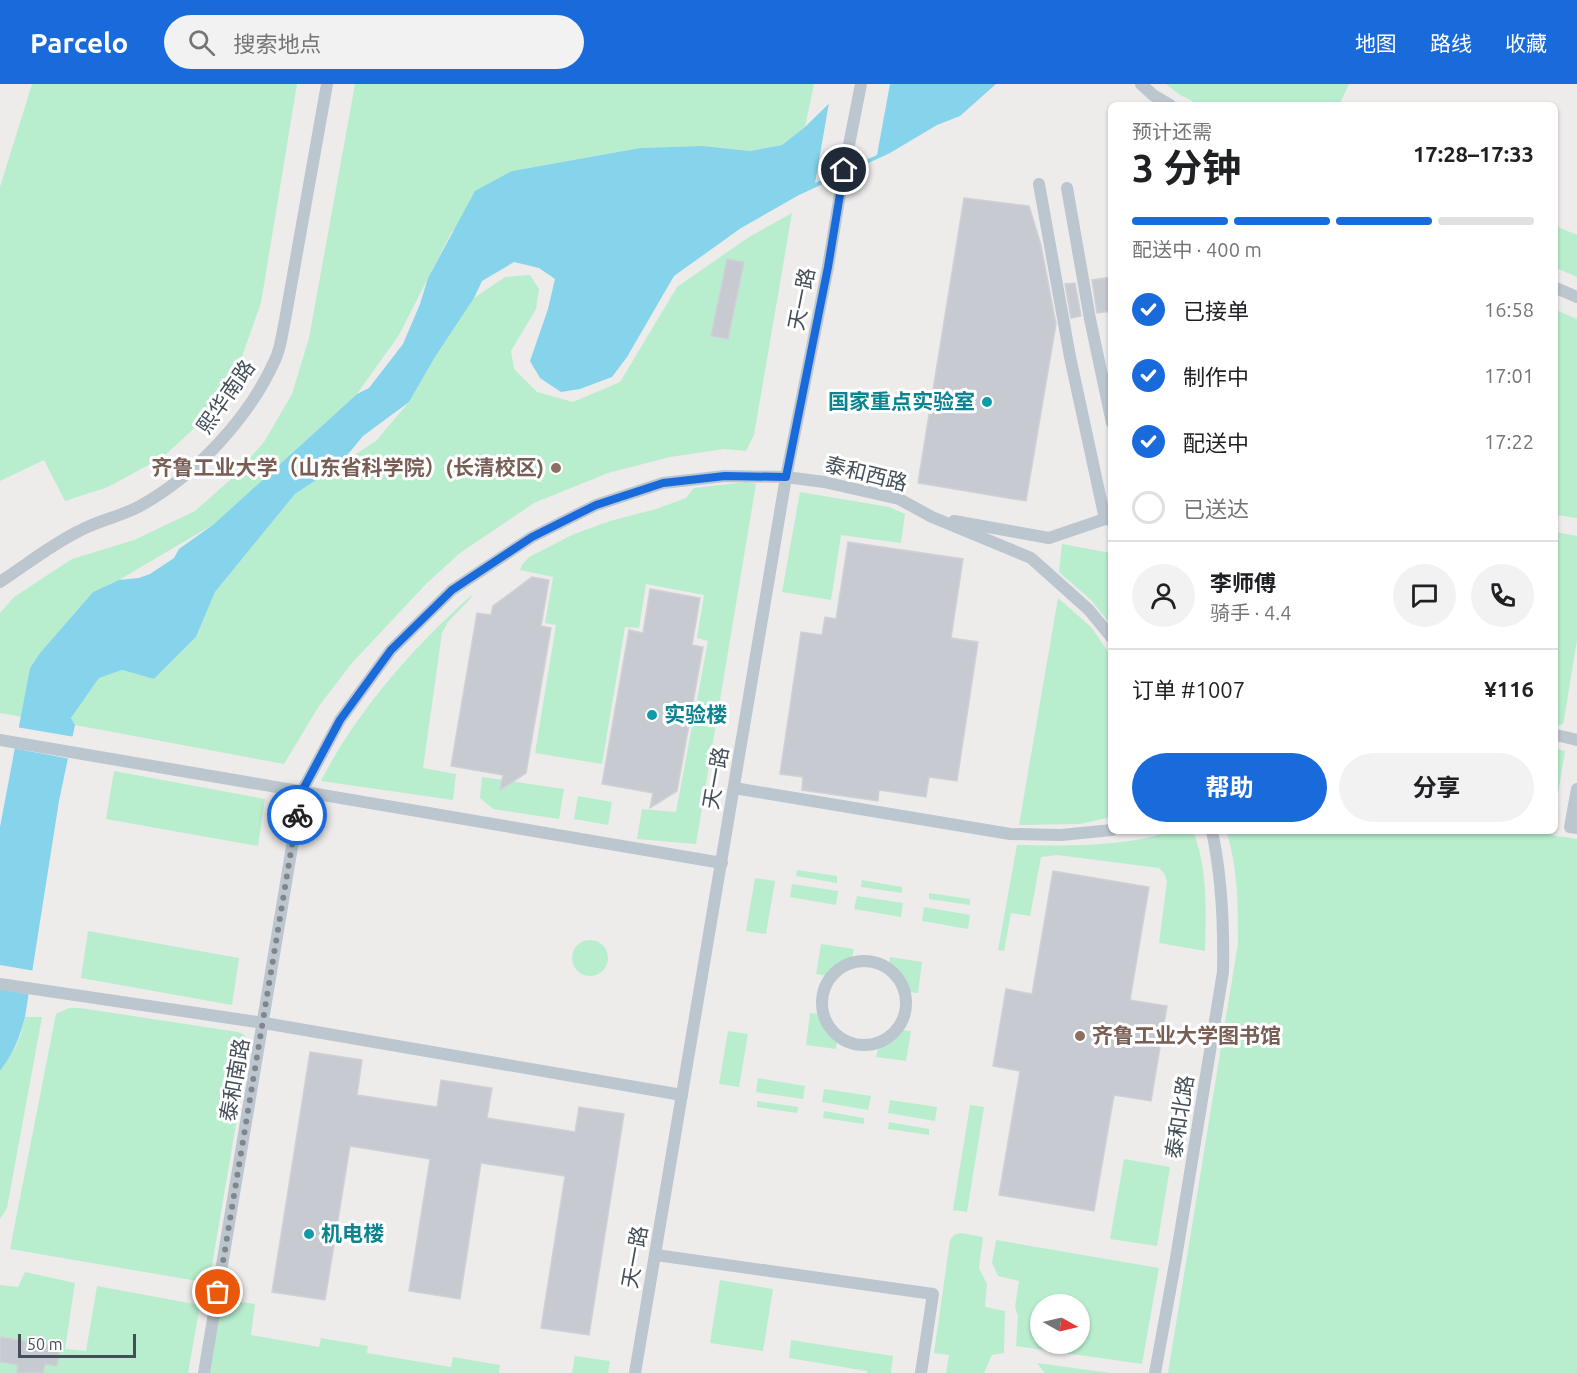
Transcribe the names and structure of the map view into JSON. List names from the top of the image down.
{
  "streets": {
    "street": [
      "天一路",
      "熙华南路",
      "泰和西路",
      "泰和南路",
      "泰和北路"
    ]
  },
  "crossings": [
    ["天一路", "泰和西路"],
    ["泰和西路", "泰和南路"]
  ],
  "places": [
    "国家重点实验室",
    "齐鲁工业大学（山东省科学院）(长清校区)",
    "实验楼",
    "齐鲁工业大学图书馆",
    "机电楼"
  ],
  "scale_bar": "50 m",
  "north": "right",
  "page": {
    "header": "Parcelo",
    "search": "搜索地点",
    "nav": ["地图", "路线", "收藏"],
    "heading": ["3 分钟", "预计还需", "17:28–17:33"],
    "panel": [
      "李师傅",
      "骑手 · 4.4",
      "订单 #1007",
      "¥116"
    ],
    "bar": "配送中 · 400 m",
    "list": [
      ["已接单", "16:58"],
      ["制作中", "17:01"],
      ["配送中", "17:22"],
      "已送达"
    ],
    "buttons": ["帮助", "分享"],
    "scale": "50 m"
  }
}
